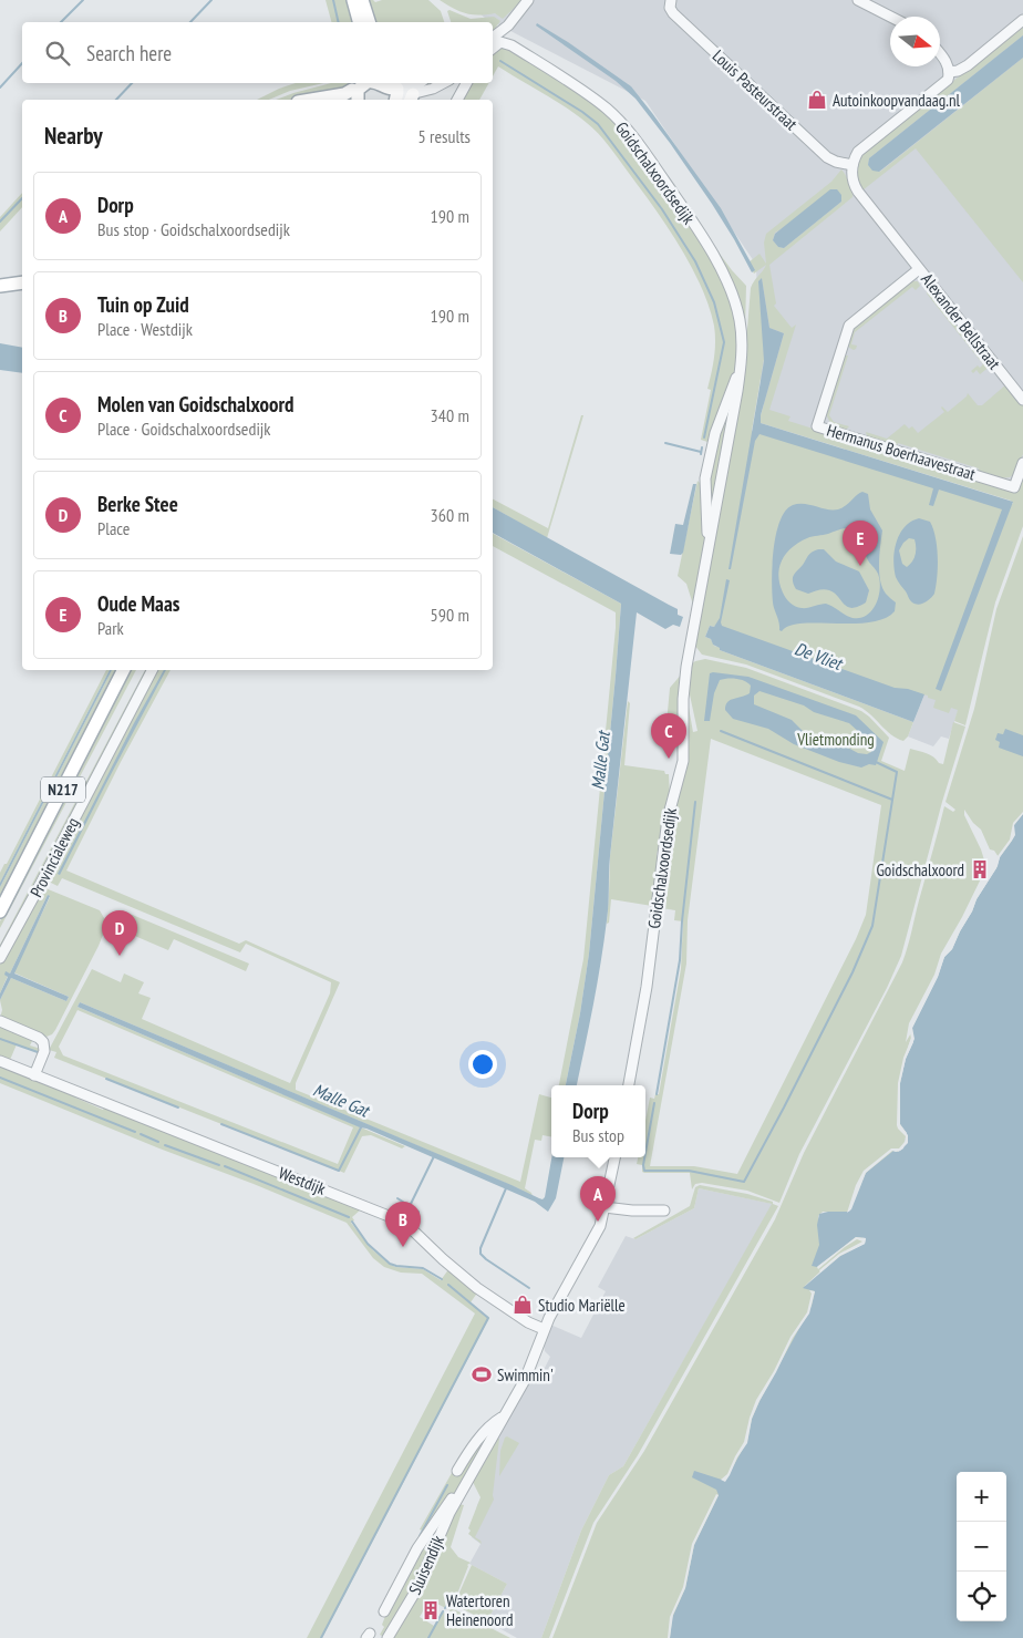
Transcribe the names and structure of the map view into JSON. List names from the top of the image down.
{
  "streets": {
    "main road": ["N217", "Provincialeweg"],
    "street": [
      "Louis Pasteurstraat",
      "Goidschalxoordsedijk",
      "Alexander Bellstraat",
      "Hermanus Boerhaavestraat",
      "Westdijk",
      "Sluisendijk"
    ]
  },
  "crossings": [
    ["Louis Pasteurstraat", "Alexander Bellstraat"],
    ["Alexander Bellstraat", "Hermanus Boerhaavestraat"],
    ["Westdijk", "Sluisendijk"]
  ],
  "water": ["De Vliet", "Malle Gat"],
  "parks": ["Vlietmonding"],
  "places": {
    "shop": ["Autoinkoopvandaag.nl", "Studio Mariëlle"],
    "building": ["Goidschalxoord", "Watertoren Heinenoord"],
    "sports": ["Swimmin'"]
  },
  "north": "right",
  "page": {
    "search": "Search here",
    "heading": ["Nearby", "5 results"],
    "list": [
      {
        "mark": "A",
        "name": "Dorp",
        "note": "Bus stop · Goidschalxoordsedijk",
        "value": "190 m"
      },
      {
        "mark": "B",
        "name": "Tuin op Zuid",
        "note": "Place · Westdijk",
        "value": "190 m"
      },
      {
        "mark": "C",
        "name": "Molen van Goidschalxoord",
        "note": "Place · Goidschalxoordsedijk",
        "value": "340 m"
      },
      {
        "mark": "D",
        "name": "Berke Stee",
        "note": "Place",
        "value": "360 m"
      },
      {
        "mark": "E",
        "name": "Oude Maas",
        "note": "Park",
        "value": "590 m"
      }
    ],
    "pins": [
      "E",
      "C",
      "D",
      "A",
      "B"
    ],
    "popup": ["Dorp", "Bus stop"],
    "map_buttons": ["+", "−"]
  }
}
